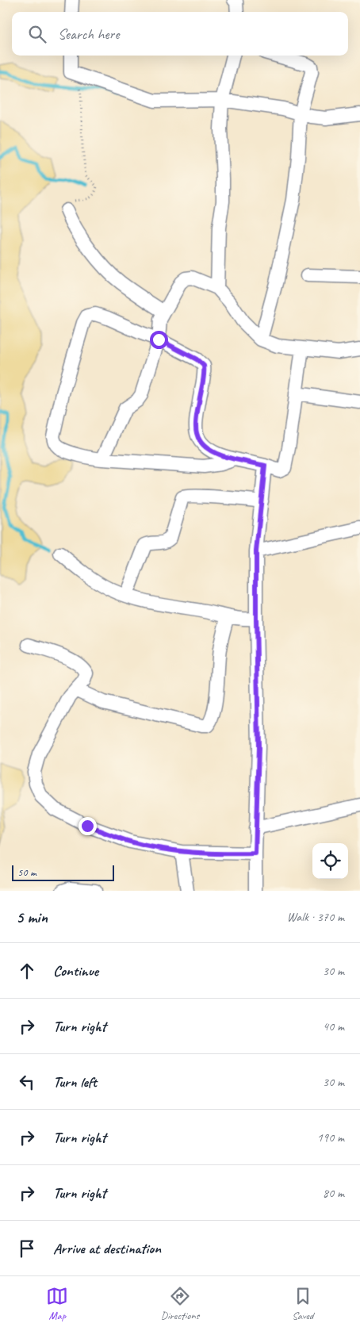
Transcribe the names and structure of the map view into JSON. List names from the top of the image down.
{
  "scale_bar": "50 m",
  "page": {
    "search": "Search here",
    "scale": "50 m",
    "heading": ["5 min", "Walk · 370 m"],
    "list": [
      ["Continue", "30 m"],
      ["Turn right", "40 m"],
      ["Turn left", "30 m"],
      ["Turn right", "190 m"],
      ["Turn right", "80 m"],
      "Arrive at destination"
    ],
    "nav": ["Map", "Directions", "Saved"]
  }
}
